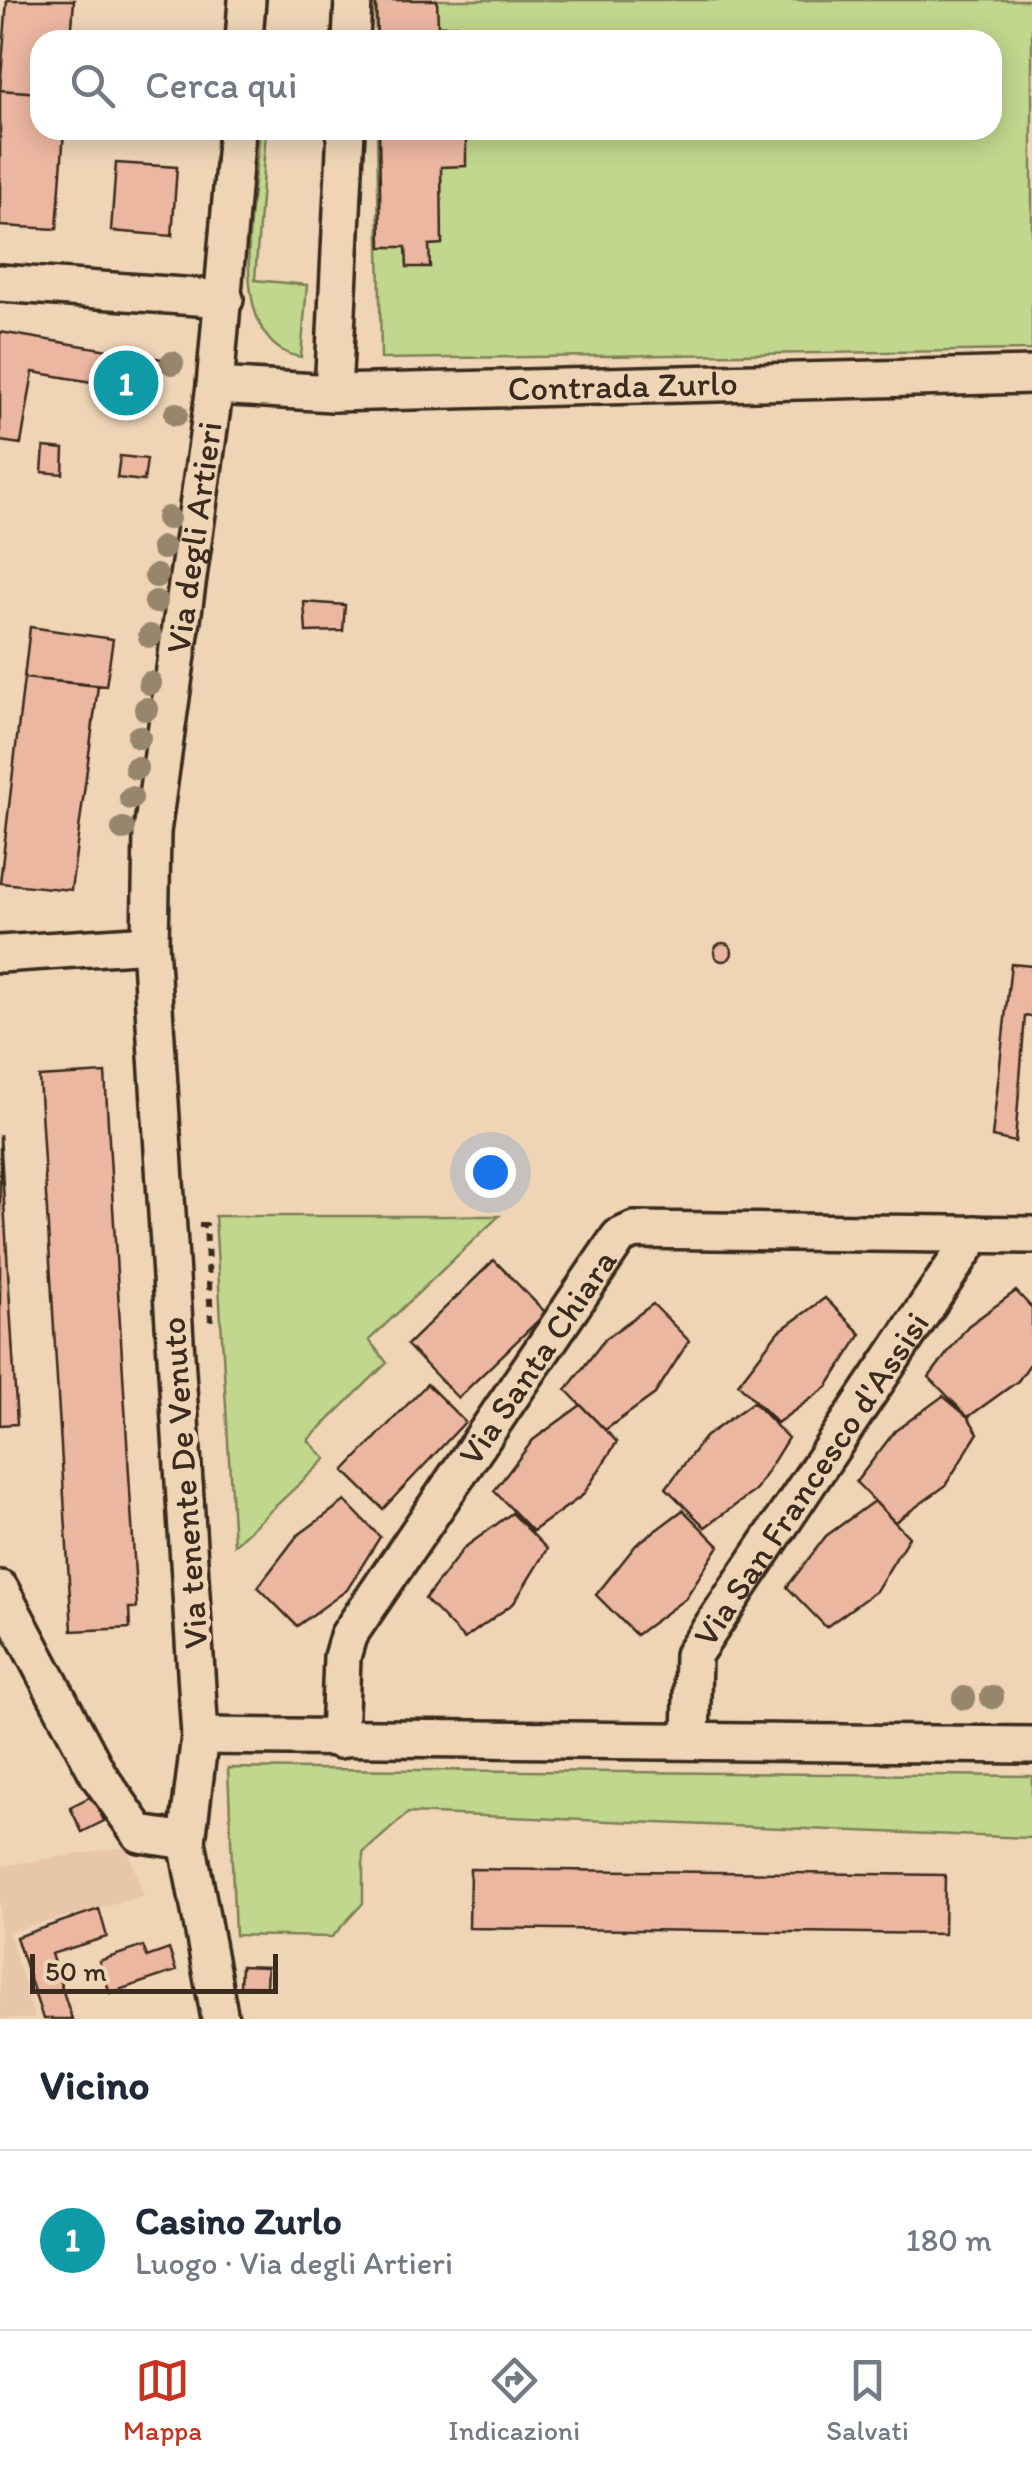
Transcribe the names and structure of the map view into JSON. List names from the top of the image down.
{
  "streets": {
    "street": [
      "Contrada Zurlo",
      "Via degli Artieri",
      "Via Santa Chiara",
      "Via San Francesco d'Assisi",
      "Via tenente De Venuto"
    ]
  },
  "crossings": [
    ["Contrada Zurlo", "Via degli Artieri"],
    ["Via degli Artieri", "Via tenente De Venuto"],
    ["Via Santa Chiara", "Via San Francesco d'Assisi"]
  ],
  "scale_bar": "50 m",
  "page": {
    "search": "Cerca qui",
    "pins": "1",
    "scale": "50 m",
    "heading": "Vicino",
    "list": [
      {
        "mark": "1",
        "name": "Casino Zurlo",
        "note": "Luogo · Via degli Artieri",
        "value": "180 m"
      }
    ],
    "nav": ["Mappa", "Indicazioni", "Salvati"]
  }
}
